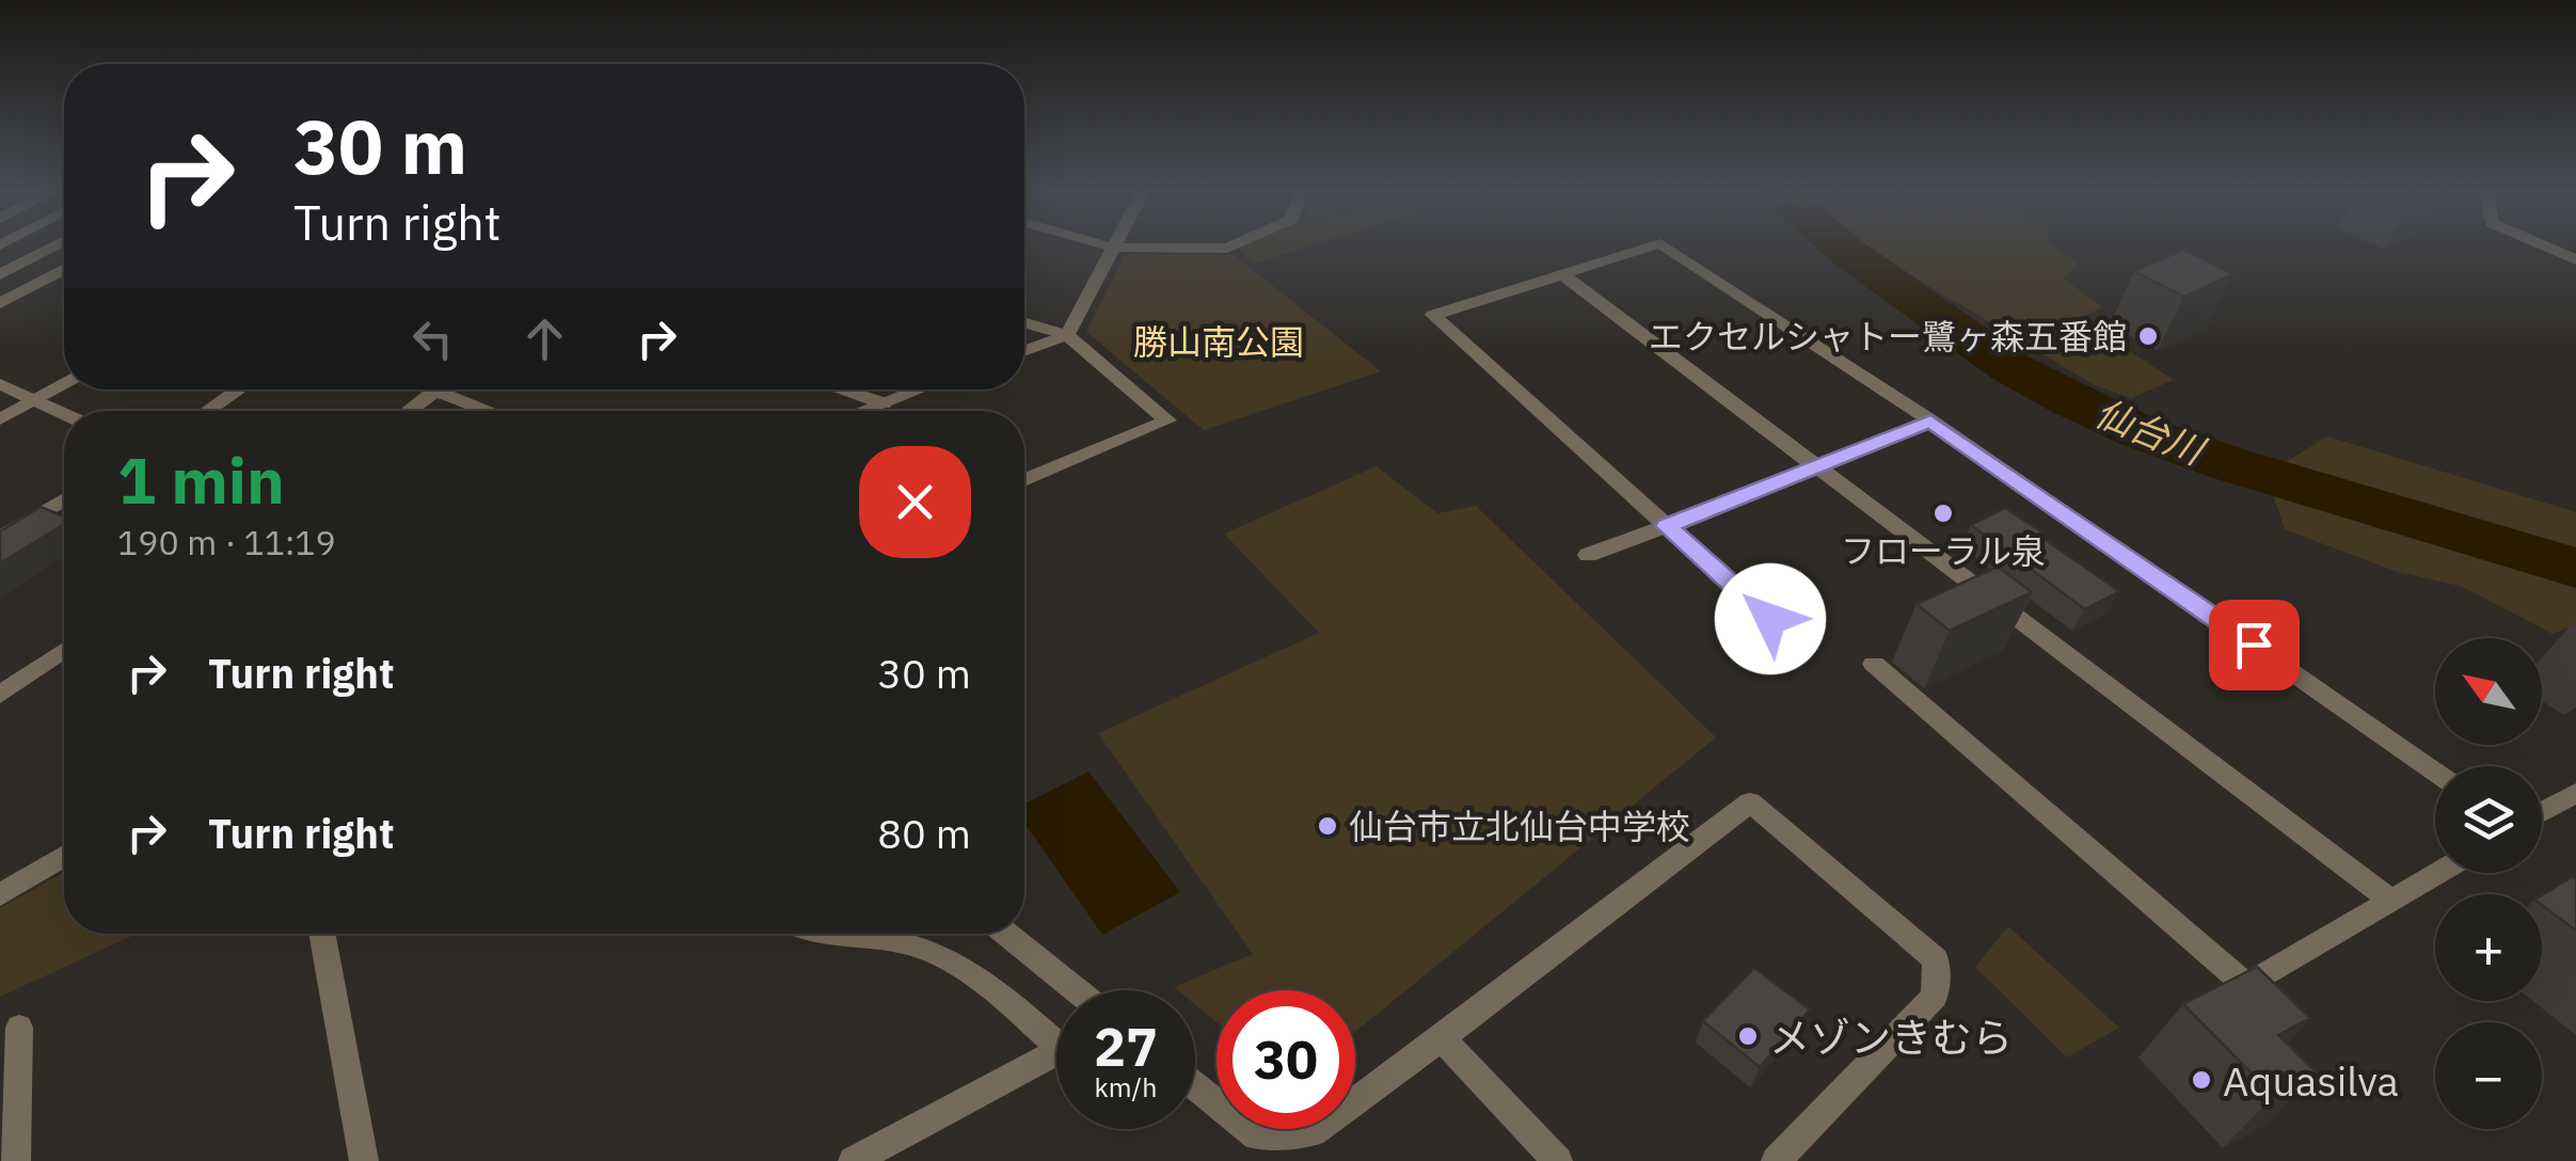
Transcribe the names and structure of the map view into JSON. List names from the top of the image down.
{
  "water": ["仙台川"],
  "parks": ["勝山南公園"],
  "places": [
    "エクセルシャトー鷺ヶ森五番館",
    "フローラル泉",
    "仙台市立北仙台中学校",
    "メゾンきむら",
    "Aquasilva"
  ],
  "north": "top left",
  "page": {
    "turn": ["30 m", "Turn right"],
    "heading": ["1 min", "190 m · 11:19"],
    "list": [
      {
        "name": "Turn right",
        "value": "30 m"
      },
      {
        "name": "Turn right",
        "value": "80 m"
      }
    ],
    "map_buttons": ["+", "−"],
    "speed": "27 km/h",
    "limit": "30"
  }
}
